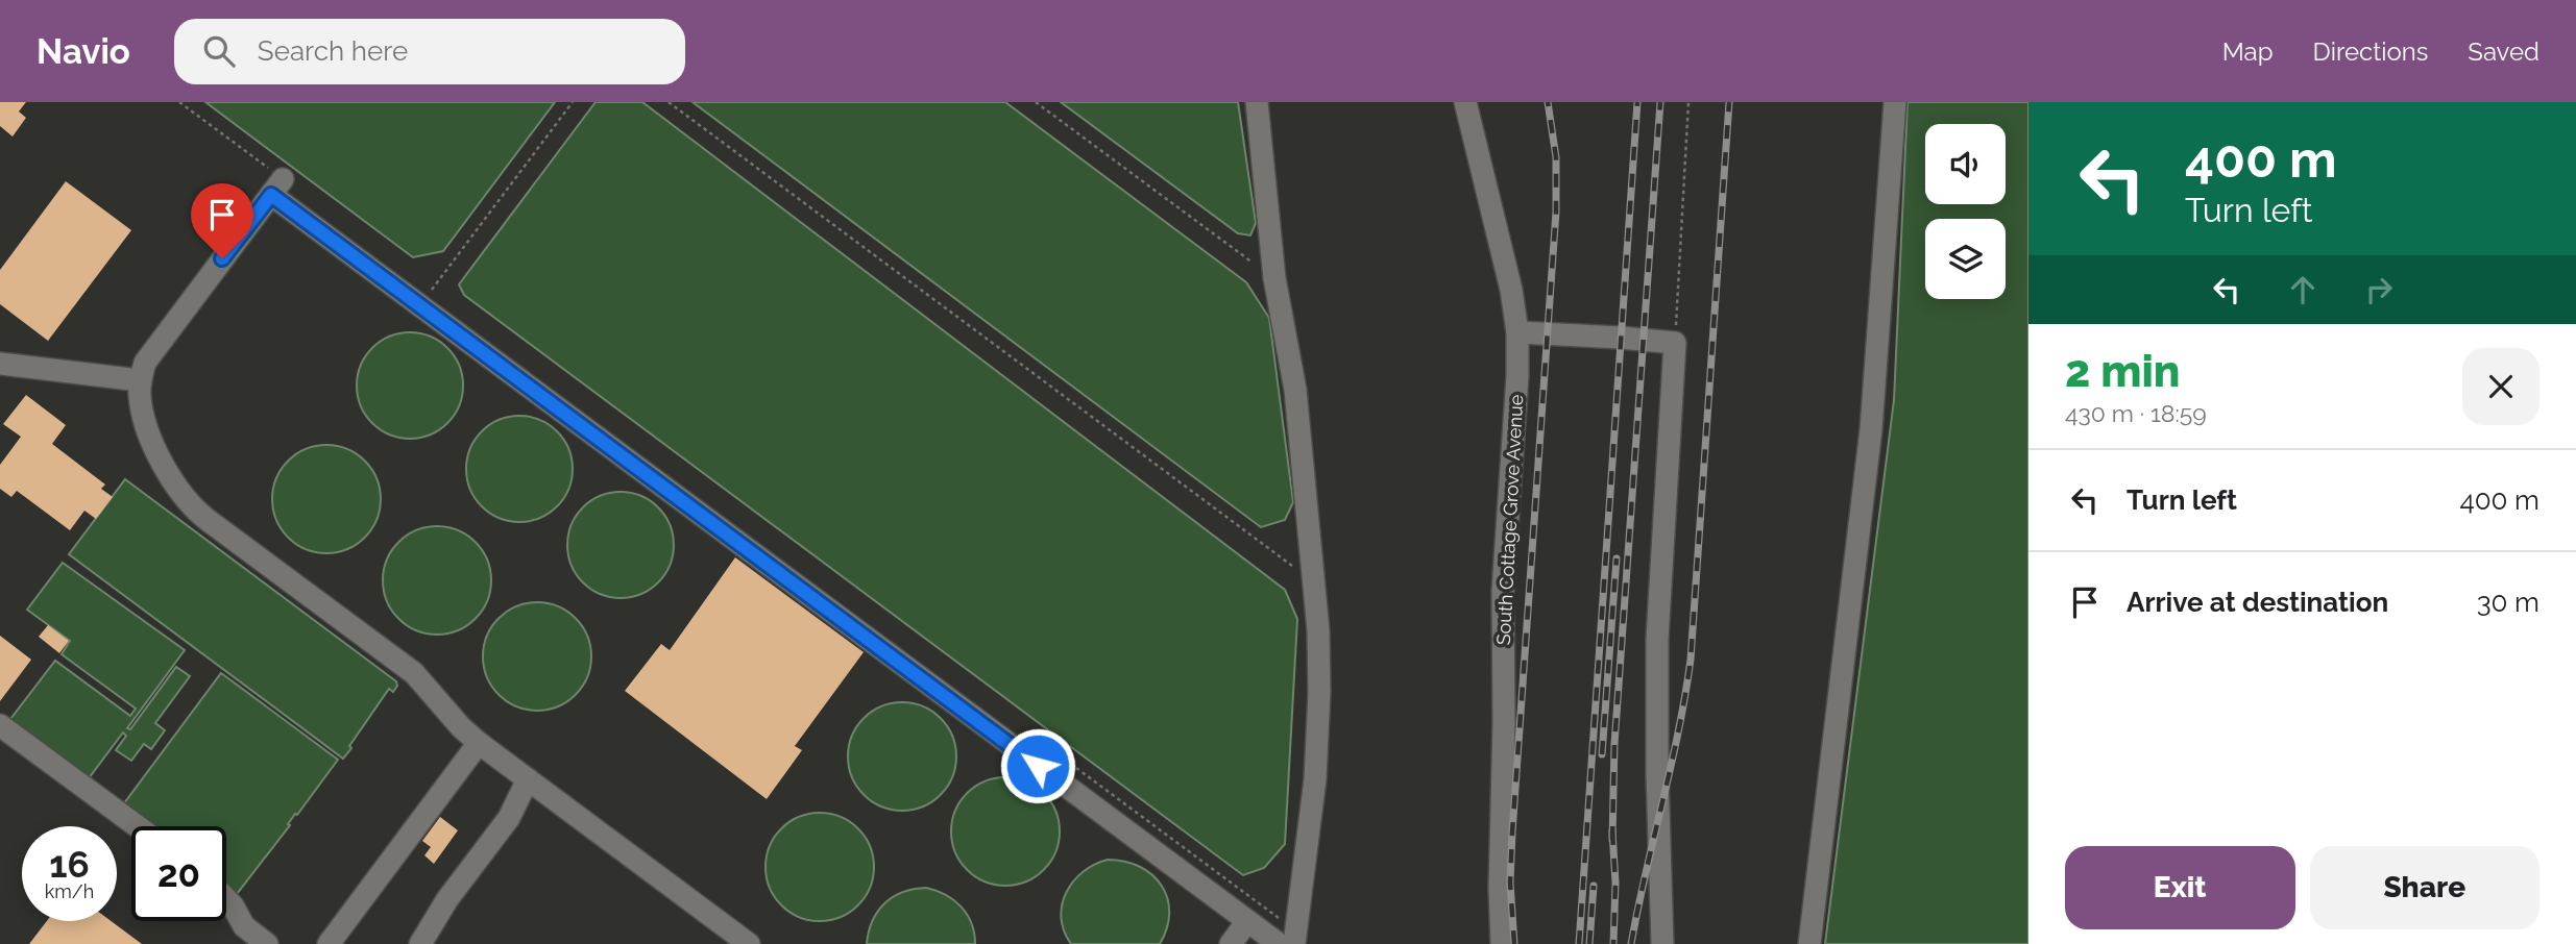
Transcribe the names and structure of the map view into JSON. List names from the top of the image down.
{
  "streets": {
    "street": ["South Cottage Grove Avenue"]
  },
  "page": {
    "header": "Navio",
    "search": "Search here",
    "nav": ["Map", "Directions", "Saved"],
    "turn": ["400 m", "Turn left"],
    "heading": ["2 min", "430 m · 18:59"],
    "list": [
      {
        "name": "Turn left",
        "value": "400 m"
      },
      {
        "name": "Arrive at destination",
        "value": "30 m"
      }
    ],
    "speed": "16 km/h",
    "limit": "20",
    "buttons": ["Exit", "Share"]
  }
}
